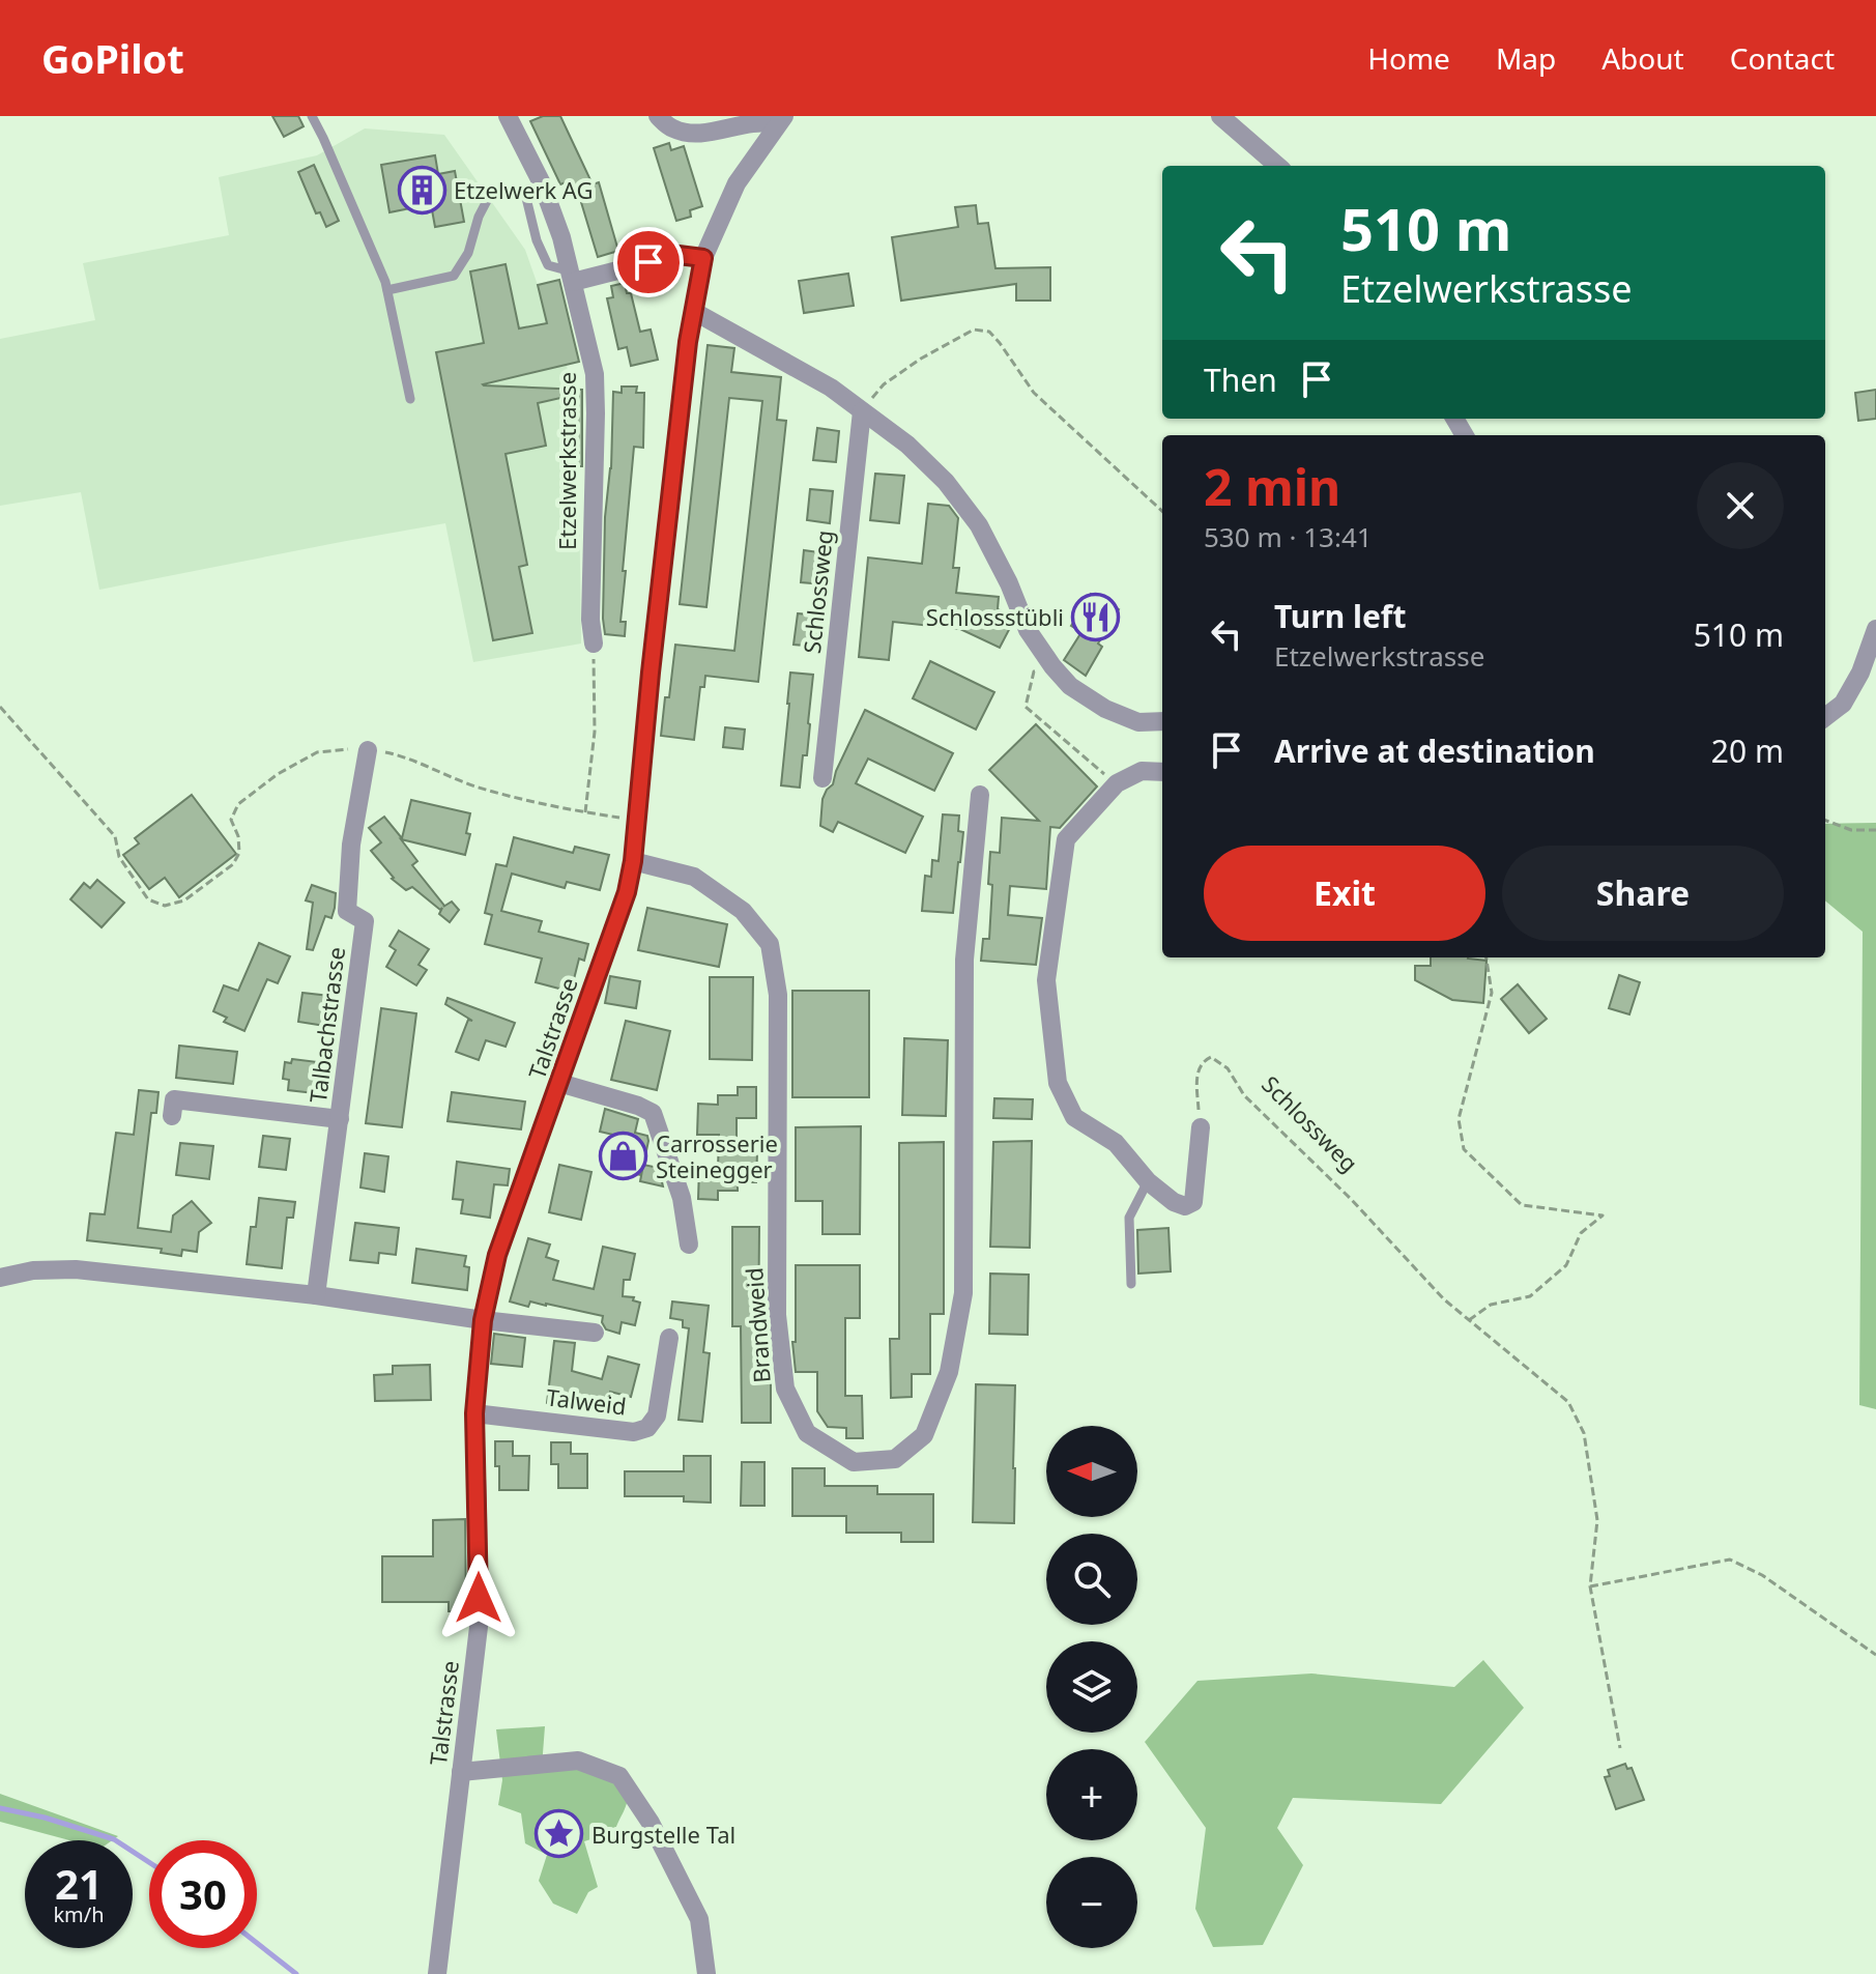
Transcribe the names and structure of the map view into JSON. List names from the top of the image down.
{
  "streets": {
    "street": [
      "Etzelwerkstrasse",
      "Schlossweg",
      "Talbachstrasse",
      "Talstrasse",
      "Brandweid",
      "Talweid"
    ]
  },
  "crossings": [
    ["Talstrasse", "Brandweid"],
    ["Talstrasse", "Talweid"]
  ],
  "places": {
    "building": ["Etzelwerk AG"],
    "restaurant": ["Schlossstübli"],
    "shop": ["Carrosserie Steinegger"],
    "place": ["Burgstelle Tal"]
  },
  "north": "left",
  "page": {
    "header": "GoPilot",
    "nav": [
      "Home",
      "Map",
      "About",
      "Contact"
    ],
    "turn": ["510 m", "Etzelwerkstrasse"],
    "then": "Then",
    "heading": ["2 min", "530 m · 13:41"],
    "list": [
      {
        "name": "Turn left",
        "note": "Etzelwerkstrasse",
        "value": "510 m"
      },
      {
        "name": "Arrive at destination",
        "value": "20 m"
      }
    ],
    "buttons": ["Exit", "Share"],
    "map_buttons": ["+", "−"],
    "speed": "21 km/h",
    "limit": "30"
  }
}
